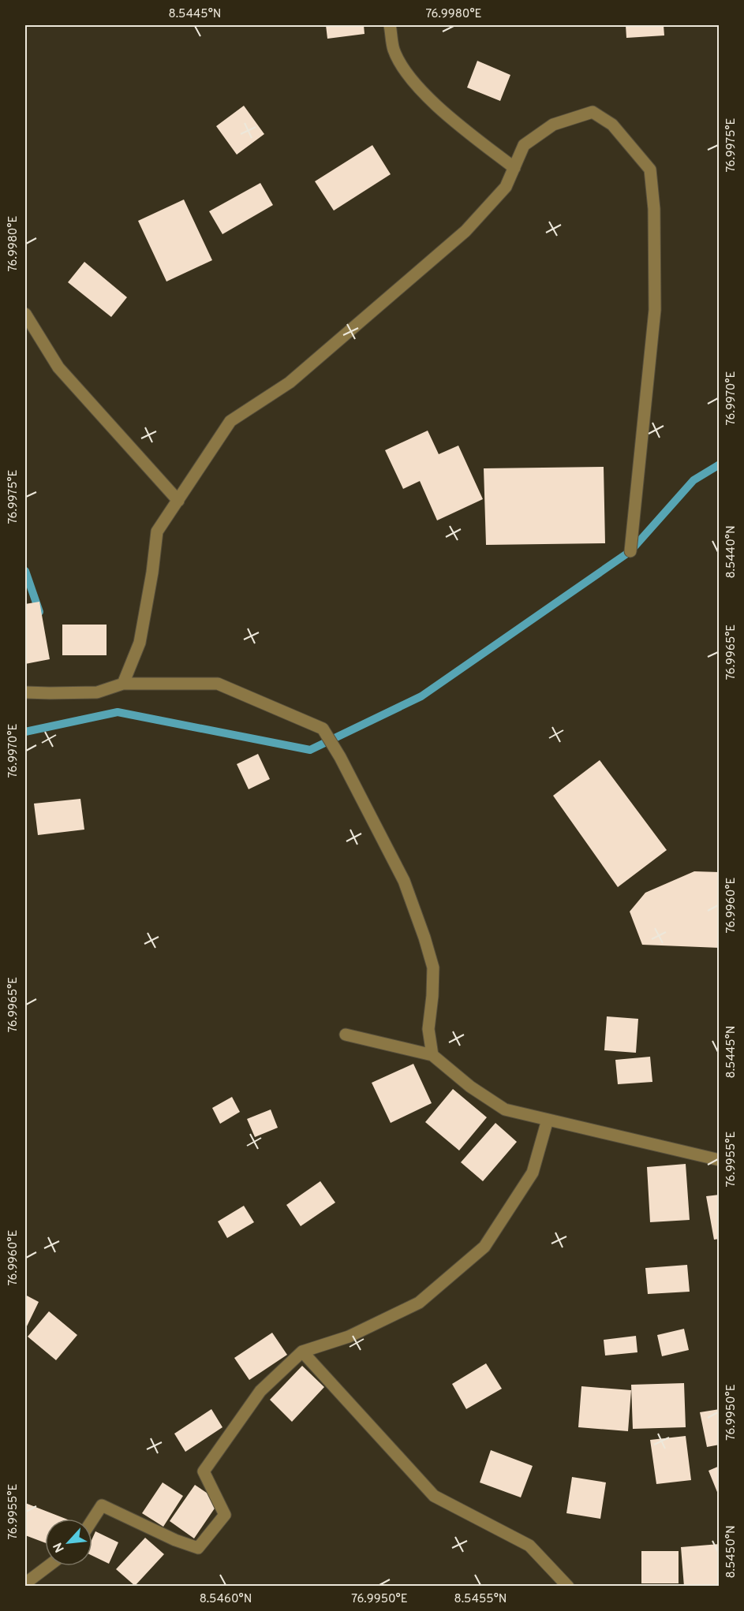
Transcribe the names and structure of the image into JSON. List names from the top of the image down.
{
  "north": "bottom left",
  "coordinates": [
    "8.5445°N",
    "76.9980°E",
    "76.9975°E",
    "76.9970°E",
    "8.5440°N",
    "76.9965°E",
    "76.9960°E",
    "76.9955°E",
    "76.9950°E",
    "8.5450°N",
    "8.5460°N",
    "8.5455°N"
  ]
}
